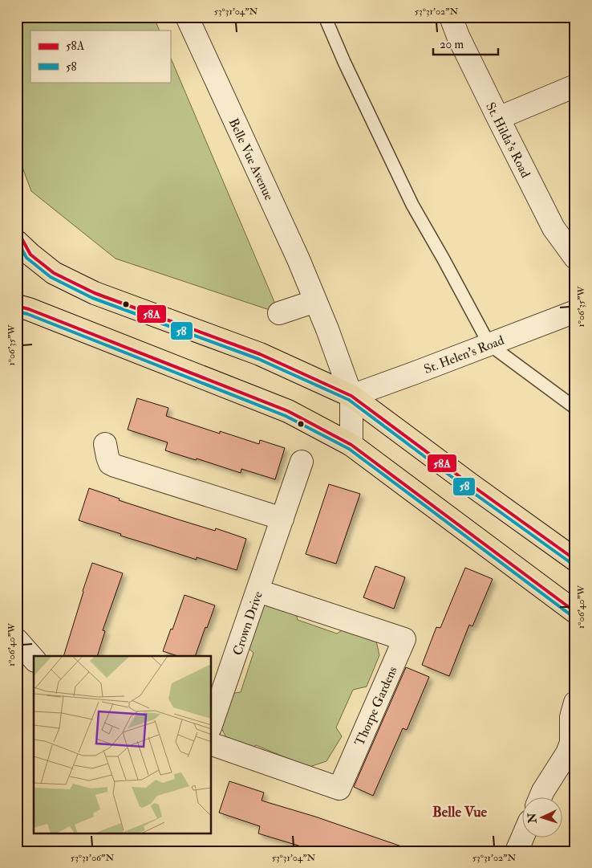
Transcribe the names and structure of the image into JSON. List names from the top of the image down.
{
  "streets": {
    "street": [
      "St. Hilda's Road",
      "Belle Vue Avenue",
      "St. Helen's Road",
      "Crown Drive",
      "Thorpe Gardens"
    ]
  },
  "crossings": [
    ["Belle Vue Avenue", "St. Helen's Road"],
    ["Crown Drive", "Thorpe Gardens"]
  ],
  "districts": ["Belle Vue"],
  "lines": ["transit line 58A", "transit line 58"],
  "legend": ["58A", "58"],
  "scale_bar": "20 m",
  "north": "left",
  "coordinates": [
    "53°31'04\"N",
    "53°31'02\"N",
    "1°06'35\"W",
    "1°06'40\"W",
    "53°31'06\"N"
  ]
}
